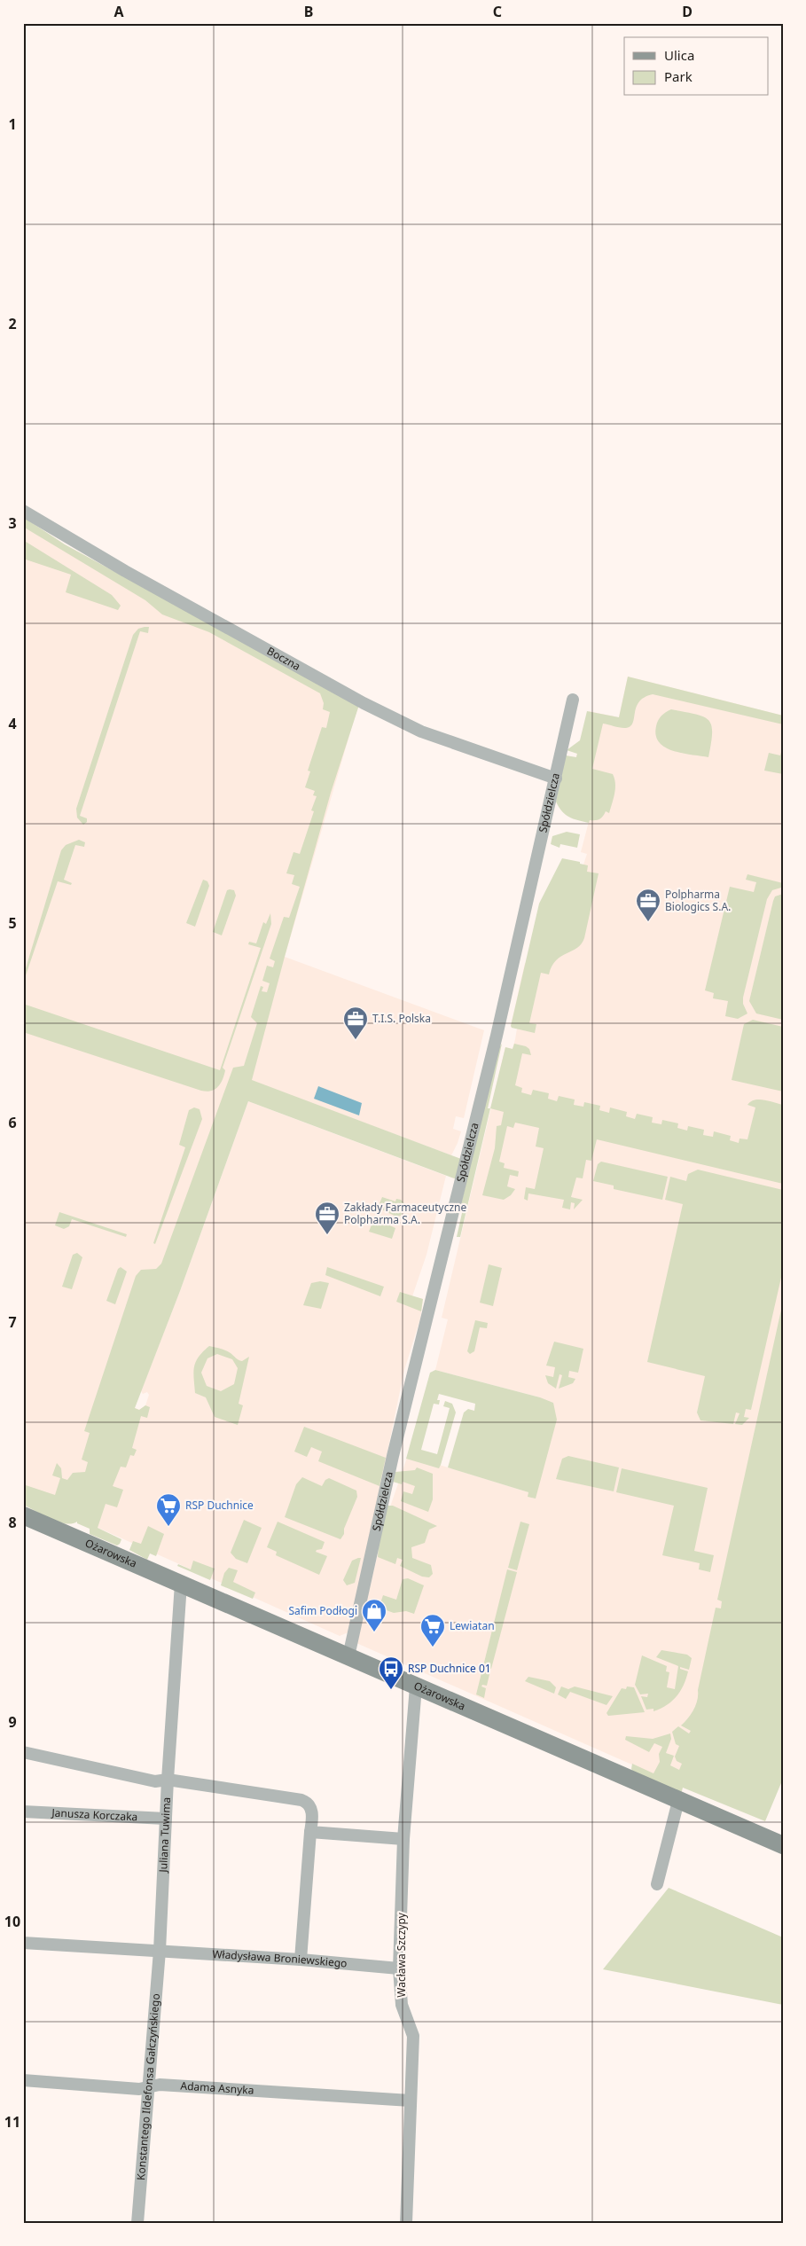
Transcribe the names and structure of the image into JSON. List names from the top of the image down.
{
  "streets": {
    "main road": ["Ożarowska"],
    "street": [
      "Boczna",
      "Spółdzielcza",
      "Janusza Korczaka",
      "Juliana Tuwima",
      "Wacława Szczypy",
      "Władysława Broniewskiego",
      "Konstantego Ildefonsa Gałczyńskiego",
      "Adama Asnyka"
    ]
  },
  "crossings": [
    ["Boczna", "Spółdzielcza"],
    ["Spółdzielcza", "Ożarowska"],
    ["Ożarowska", "Juliana Tuwima"],
    ["Ożarowska", "Wacława Szczypy"],
    ["Janusza Korczaka", "Juliana Tuwima"],
    ["Juliana Tuwima", "Władysława Broniewskiego"],
    ["Juliana Tuwima", "Konstantego Ildefonsa Gałczyńskiego"],
    ["Wacława Szczypy", "Władysława Broniewskiego"],
    ["Wacława Szczypy", "Adama Asnyka"],
    ["Władysława Broniewskiego", "Konstantego Ildefonsa Gałczyńskiego"],
    ["Konstantego Ildefonsa Gałczyńskiego", "Adama Asnyka"]
  ],
  "places": {
    "office": ["Polpharma Biologics S.A.", "T.I.S. Polska", "Zakłady Farmaceutyczne Polpharma S.A."],
    "supermarket": ["RSP Duchnice", "Lewiatan"],
    "shop": ["Safim Podłogi"],
    "bus stop": ["RSP Duchnice 01"]
  },
  "legend": ["Ulica", "Park"],
  "grid": {
    "columns": [
      "A",
      "B",
      "C",
      "D"
    ],
    "rows": [
      "1",
      "2",
      "3",
      "4",
      "5",
      "6",
      "7",
      "8",
      "9",
      "10",
      "11"
    ]
  }
}
